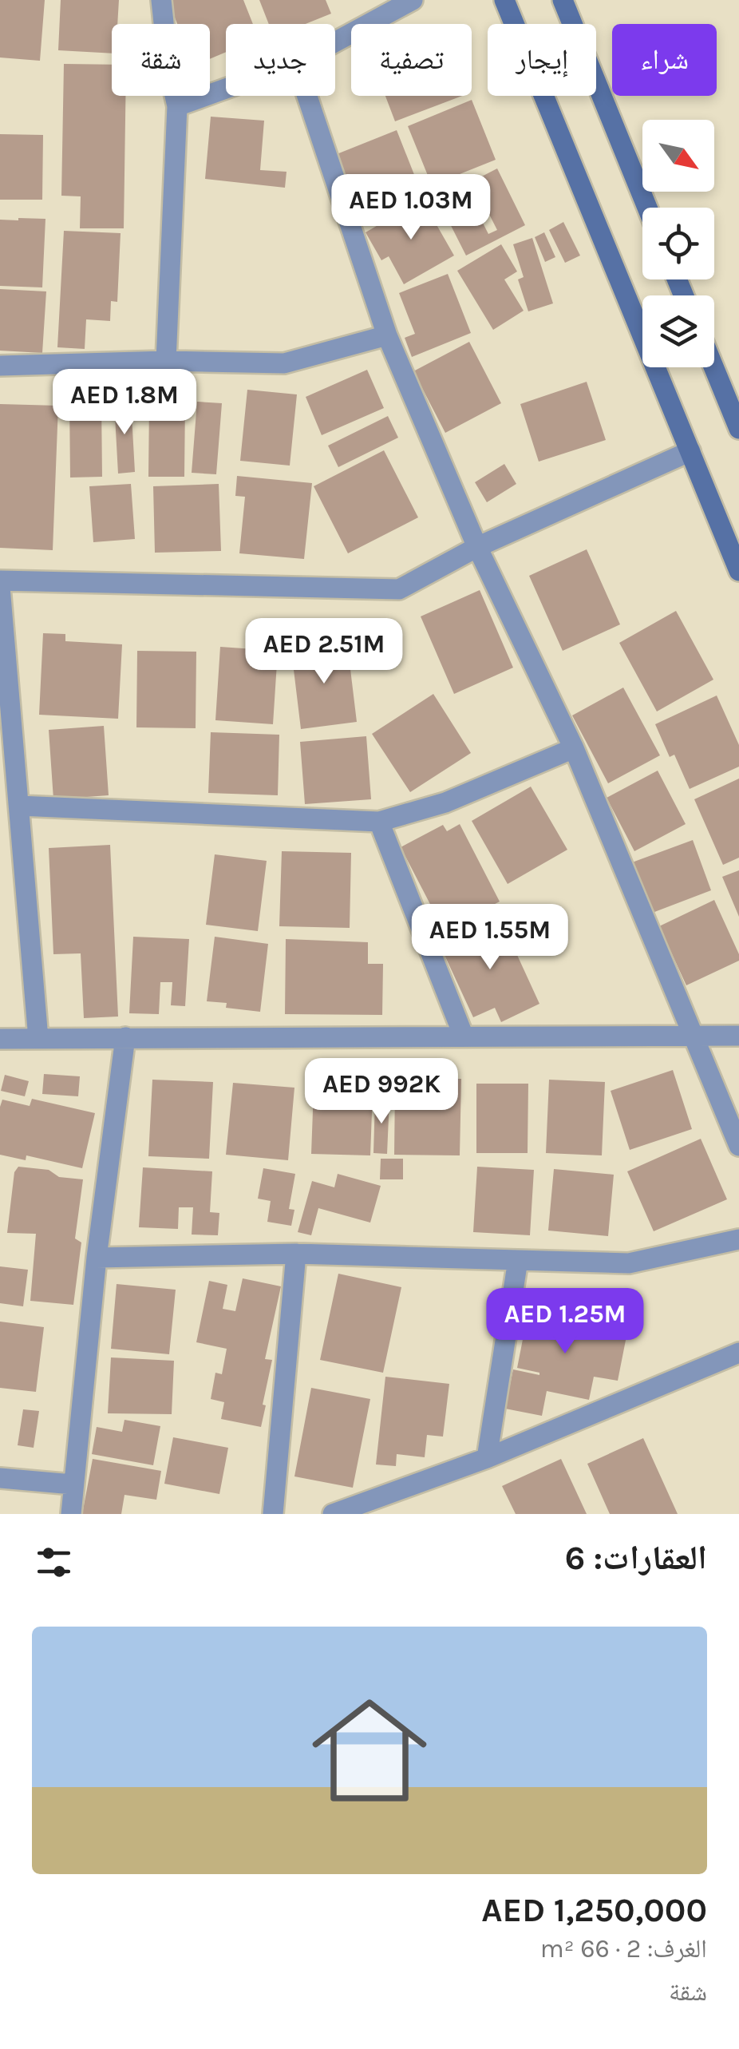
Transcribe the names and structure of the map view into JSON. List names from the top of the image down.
{
  "north": "bottom right",
  "page": {
    "chip": [
      "شراء",
      "إيجار",
      "تصفية",
      "جديد",
      "شقة"
    ],
    "price": [
      "AED 1.03M",
      "AED 1.8M",
      "AED 2.51M",
      "AED 1.55M",
      "AED 992K",
      "AED 1.25M"
    ],
    "heading": "العقارات: 6",
    "list": [
      {
        "name": "AED 1,250,000",
        "note": "الغرف: 2 · 66 m² · شقة"
      }
    ]
  }
}
